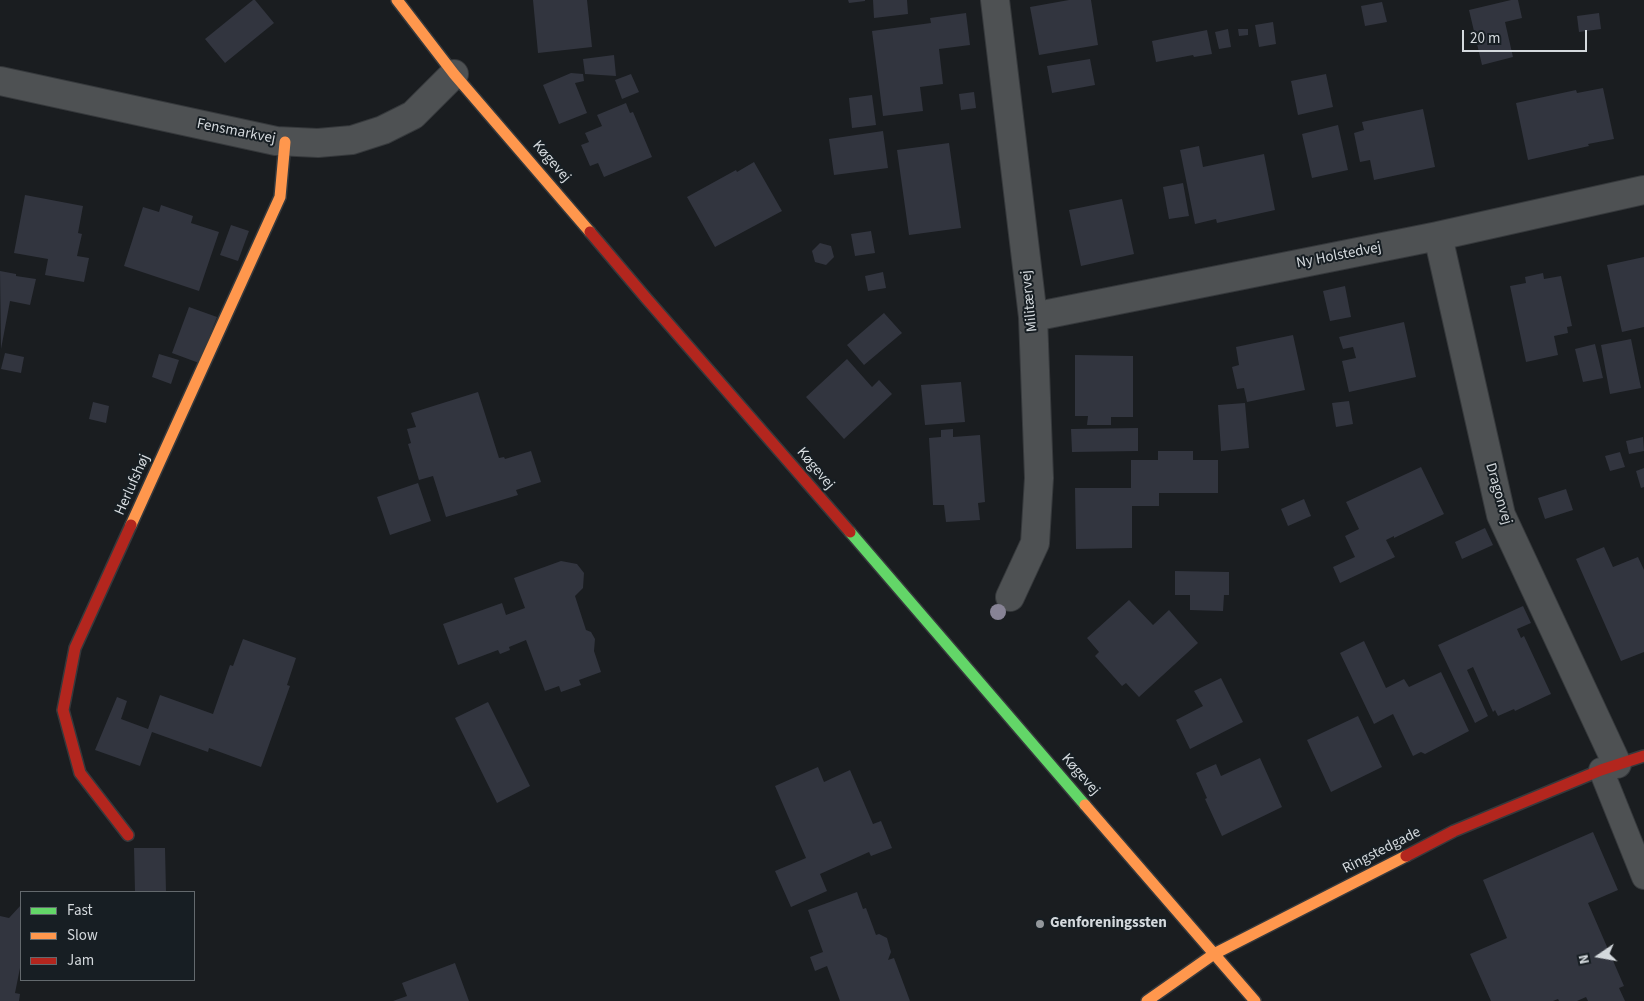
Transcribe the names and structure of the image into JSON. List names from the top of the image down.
{
  "streets": {
    "street": [
      "Fensmarkvej",
      "Køgevej",
      "Ny Holstedvej",
      "Militærvej",
      "Herlufshøj",
      "Dragonvej",
      "Ringstedgade"
    ]
  },
  "crossings": [
    ["Fensmarkvej", "Køgevej"],
    ["Fensmarkvej", "Herlufshøj"],
    ["Køgevej", "Ringstedgade"],
    ["Ny Holstedvej", "Militærvej"],
    ["Ny Holstedvej", "Dragonvej"],
    ["Dragonvej", "Ringstedgade"]
  ],
  "places": ["Genforeningssten"],
  "legend": ["Fast", "Slow", "Jam"],
  "scale_bar": "20 m",
  "north": "left"
}
